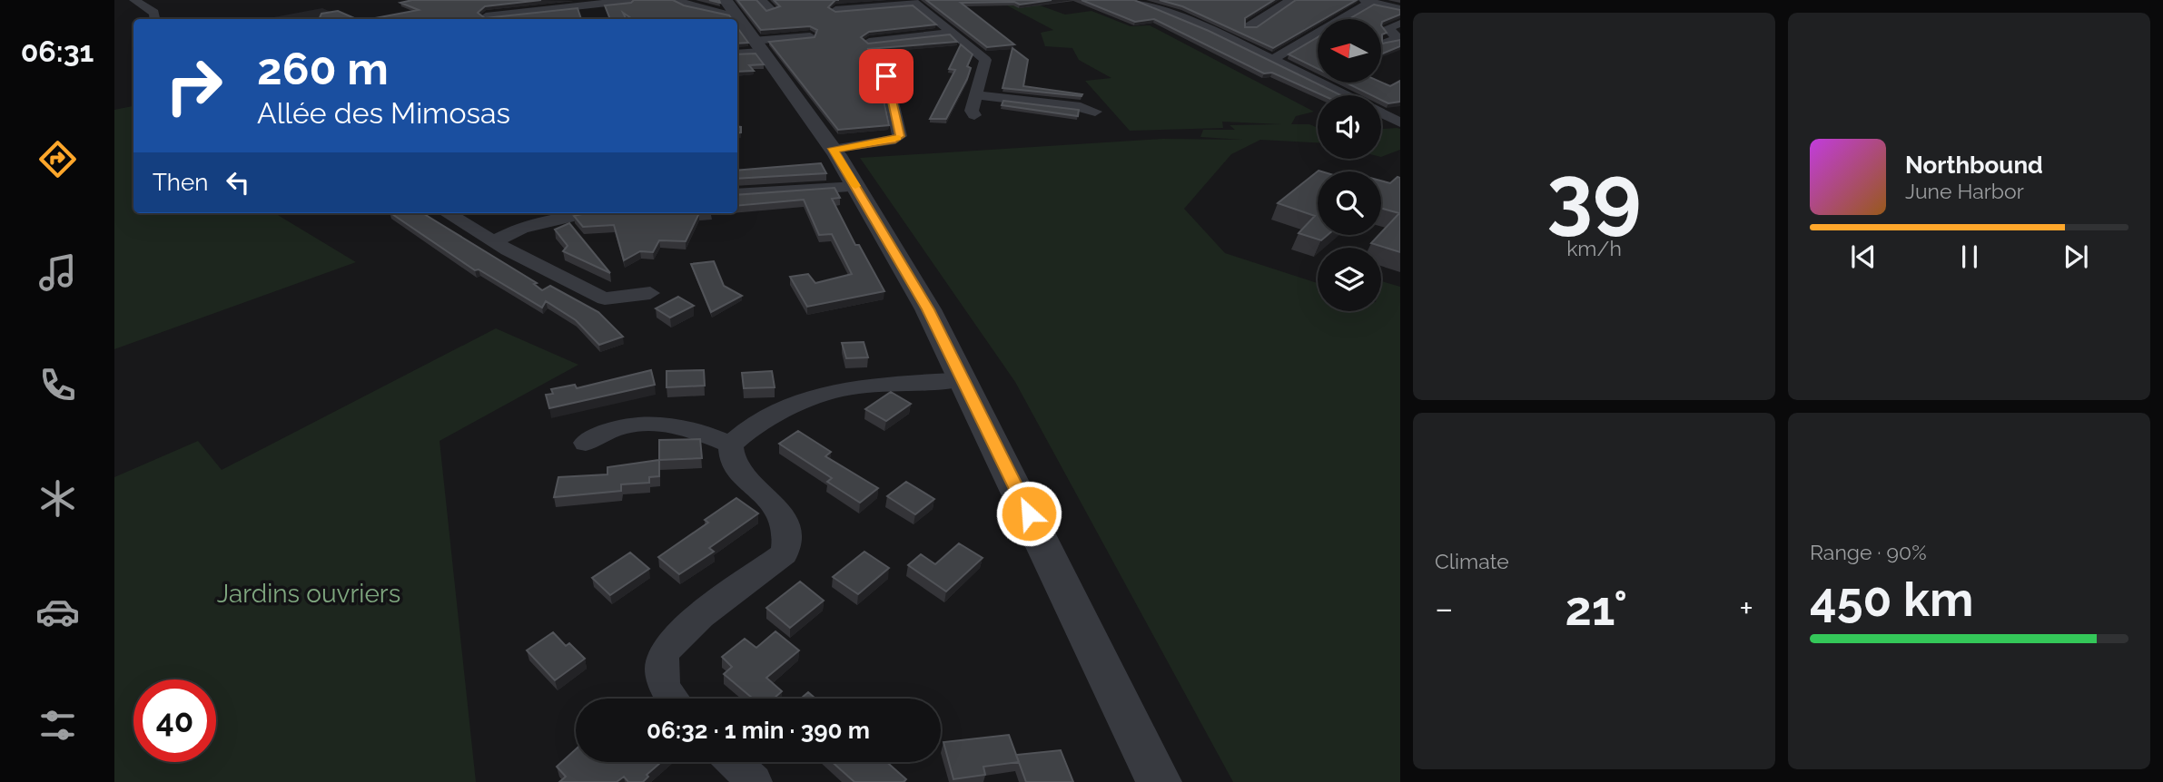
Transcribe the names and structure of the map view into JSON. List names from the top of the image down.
{
  "parks": ["Jardins ouvriers"],
  "north": "left",
  "page": {
    "tabs": "06:31",
    "tile": [
      ["39", "km/h"],
      "Climate",
      ["Range · 90%", "450 km"]
    ],
    "turn": ["260 m", "Allée des Mimosas"],
    "song": ["Northbound", "June Harbor"],
    "then": "Then",
    "heat": ["−", "21°", "+"],
    "limit": "40",
    "trip": "06:32 · 1 min · 390 m"
  }
}
